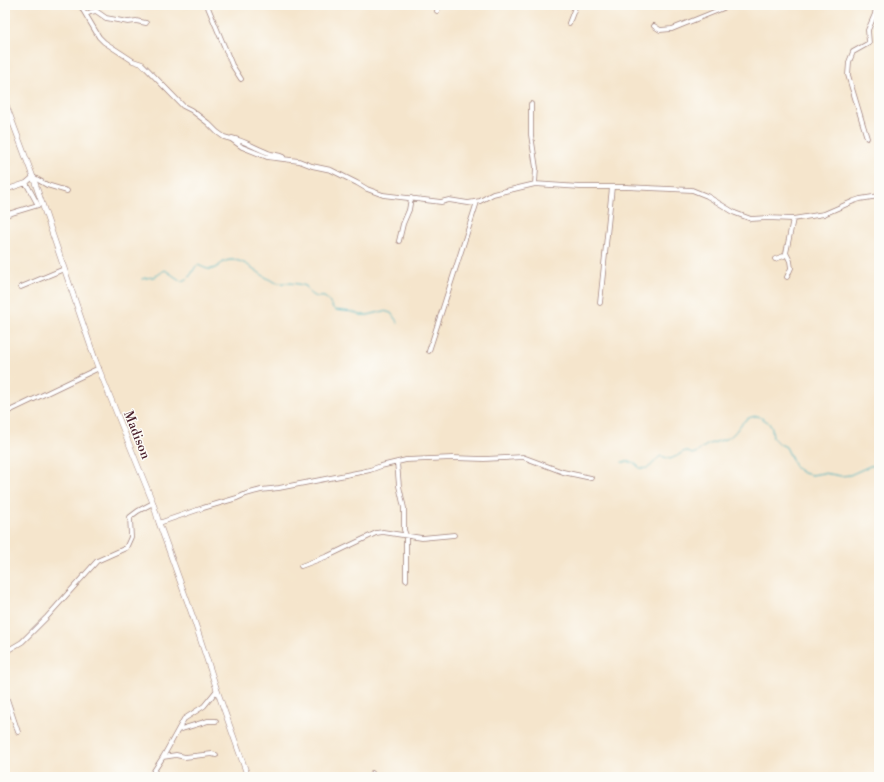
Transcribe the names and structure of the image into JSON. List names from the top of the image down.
{
  "streets": {
    "street": ["Madison"]
  }
}
